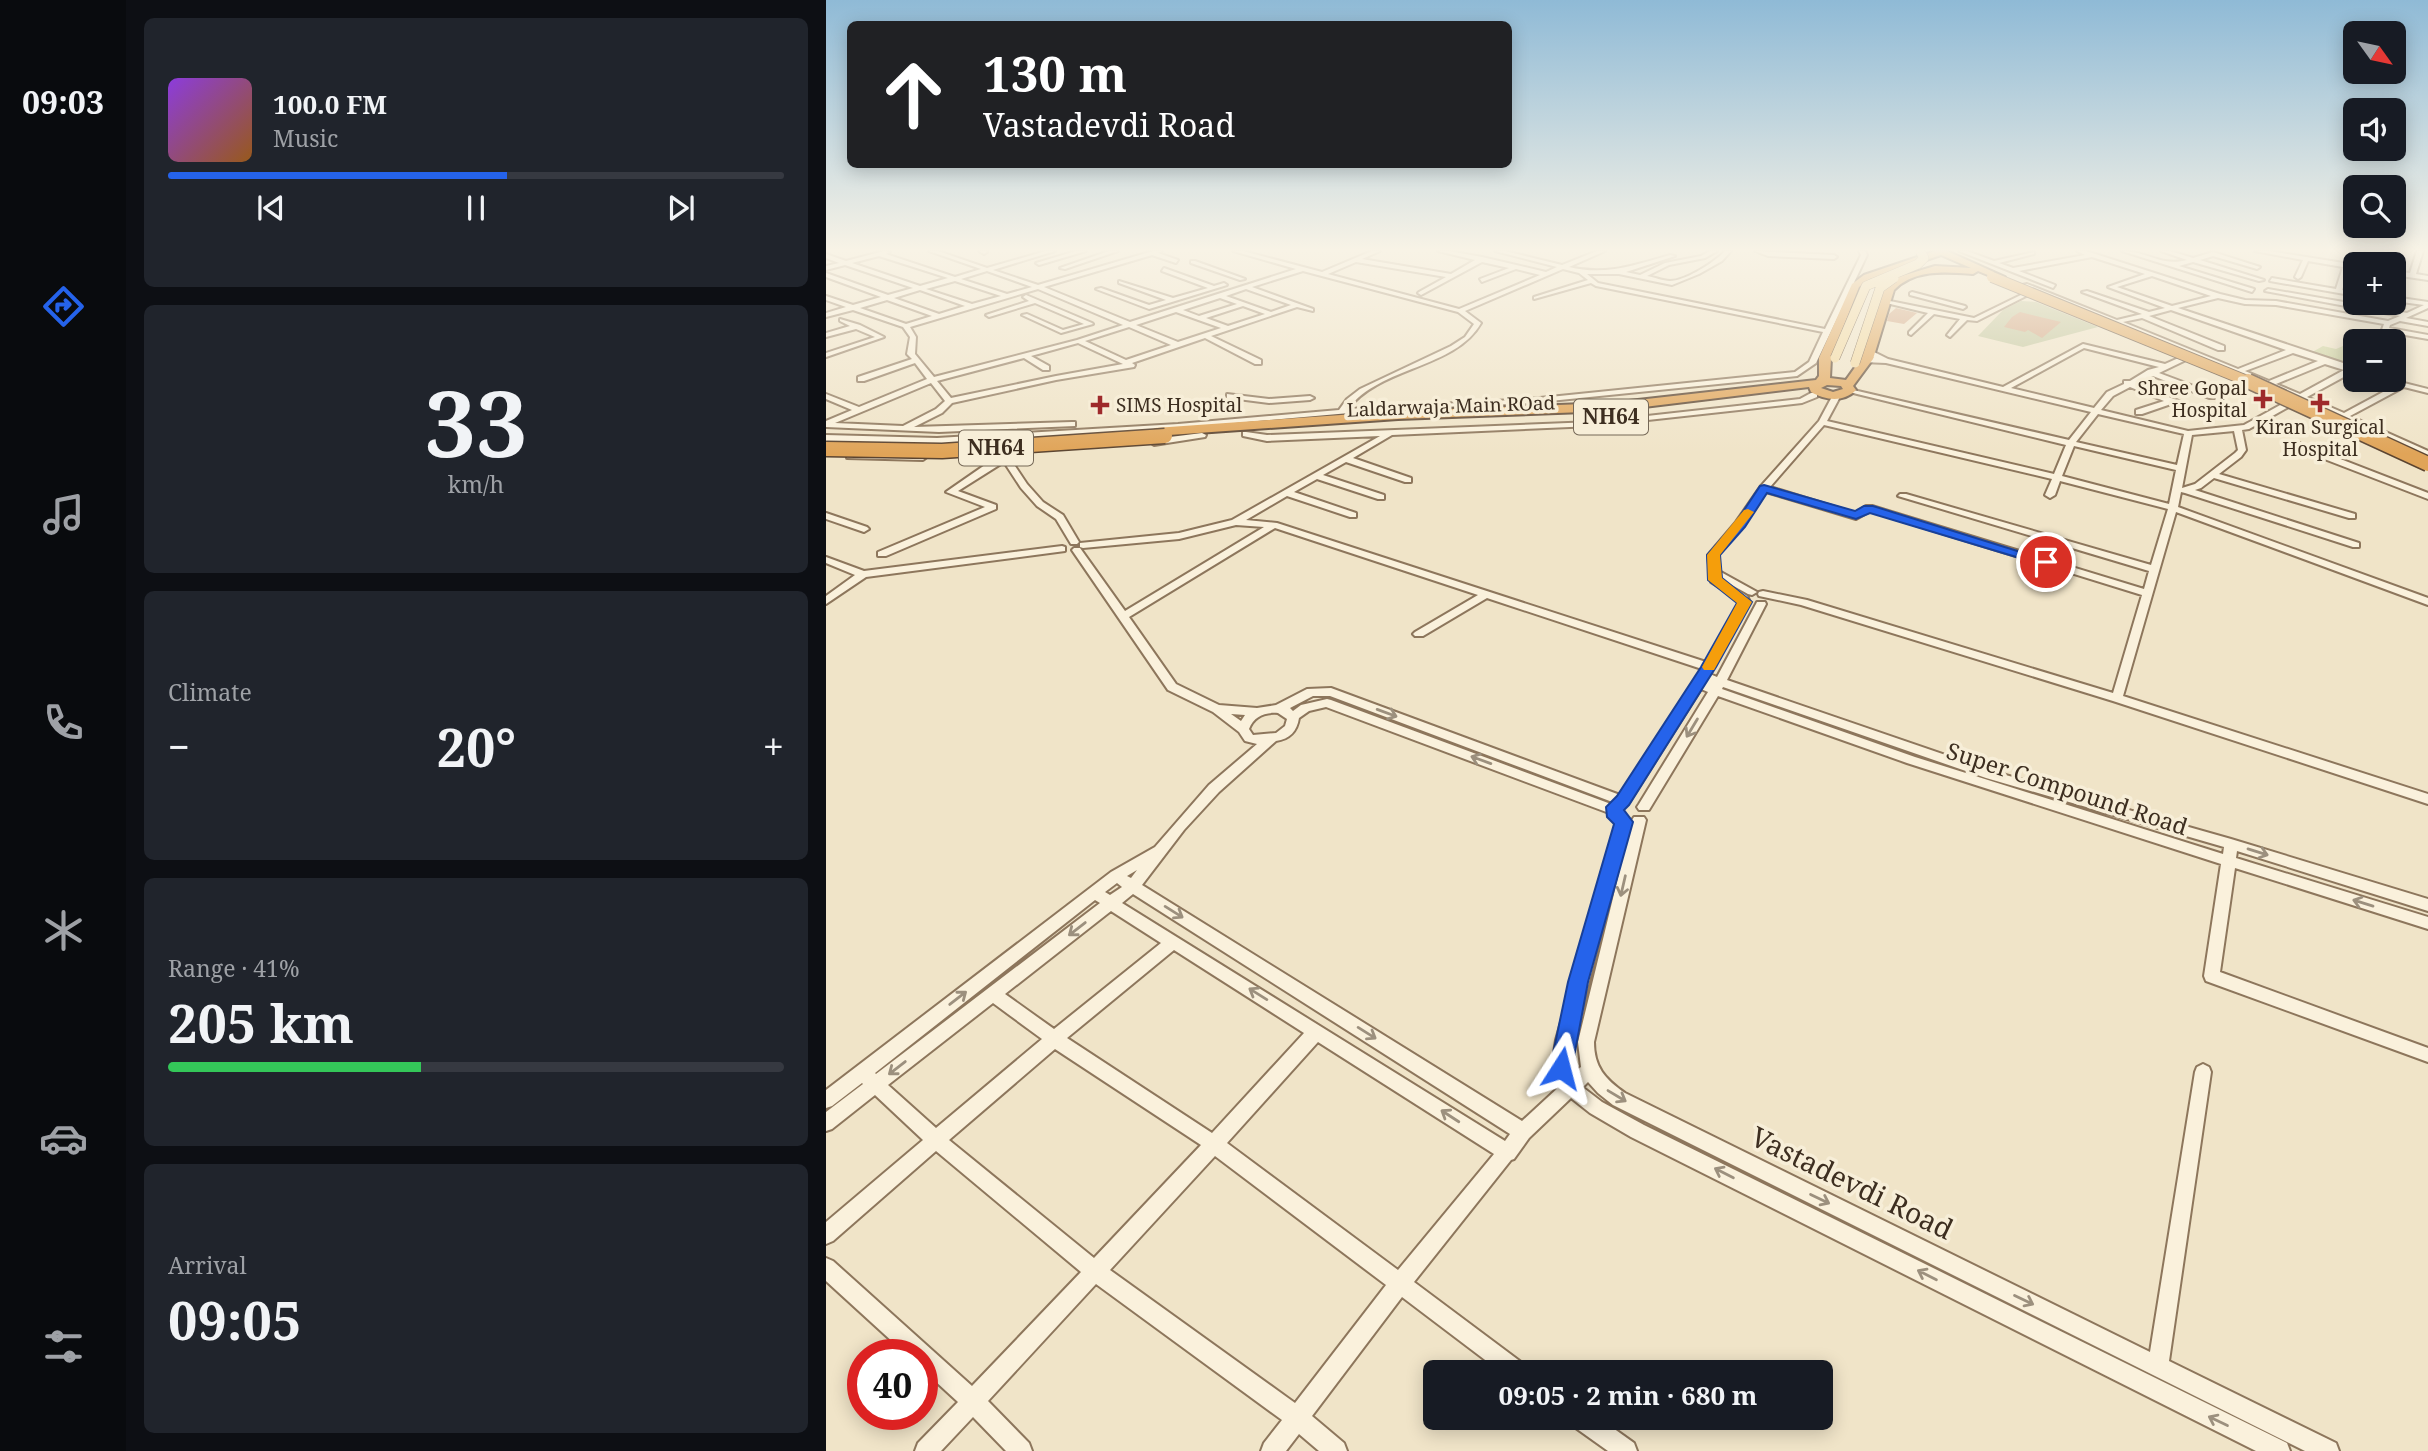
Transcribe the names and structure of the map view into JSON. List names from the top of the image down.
{
  "streets": {
    "highway": ["Laldarwaja Main ROad", "NH64"],
    "street": ["Super Compound Road", "Vastadevdi Road"]
  },
  "crossings": [
    ["Laldarwaja Main ROad", "NH64"]
  ],
  "places": {
    "health": ["Shree Gopal Hospital", "Kiran Surgical Hospital", "SIMS Hospital"]
  },
  "north": "bottom right",
  "page": {
    "tabs": "09:03",
    "map_buttons": ["+", "−"],
    "turn": ["130 m", "Vastadevdi Road"],
    "song": ["100.0 FM", "Music"],
    "tile": [
      ["33", "km/h"],
      "Climate",
      ["Range · 41%", "205 km"],
      ["Arrival", "09:05"]
    ],
    "heat": ["−", "20°", "+"],
    "limit": "40",
    "trip": "09:05 · 2 min · 680 m"
  }
}
